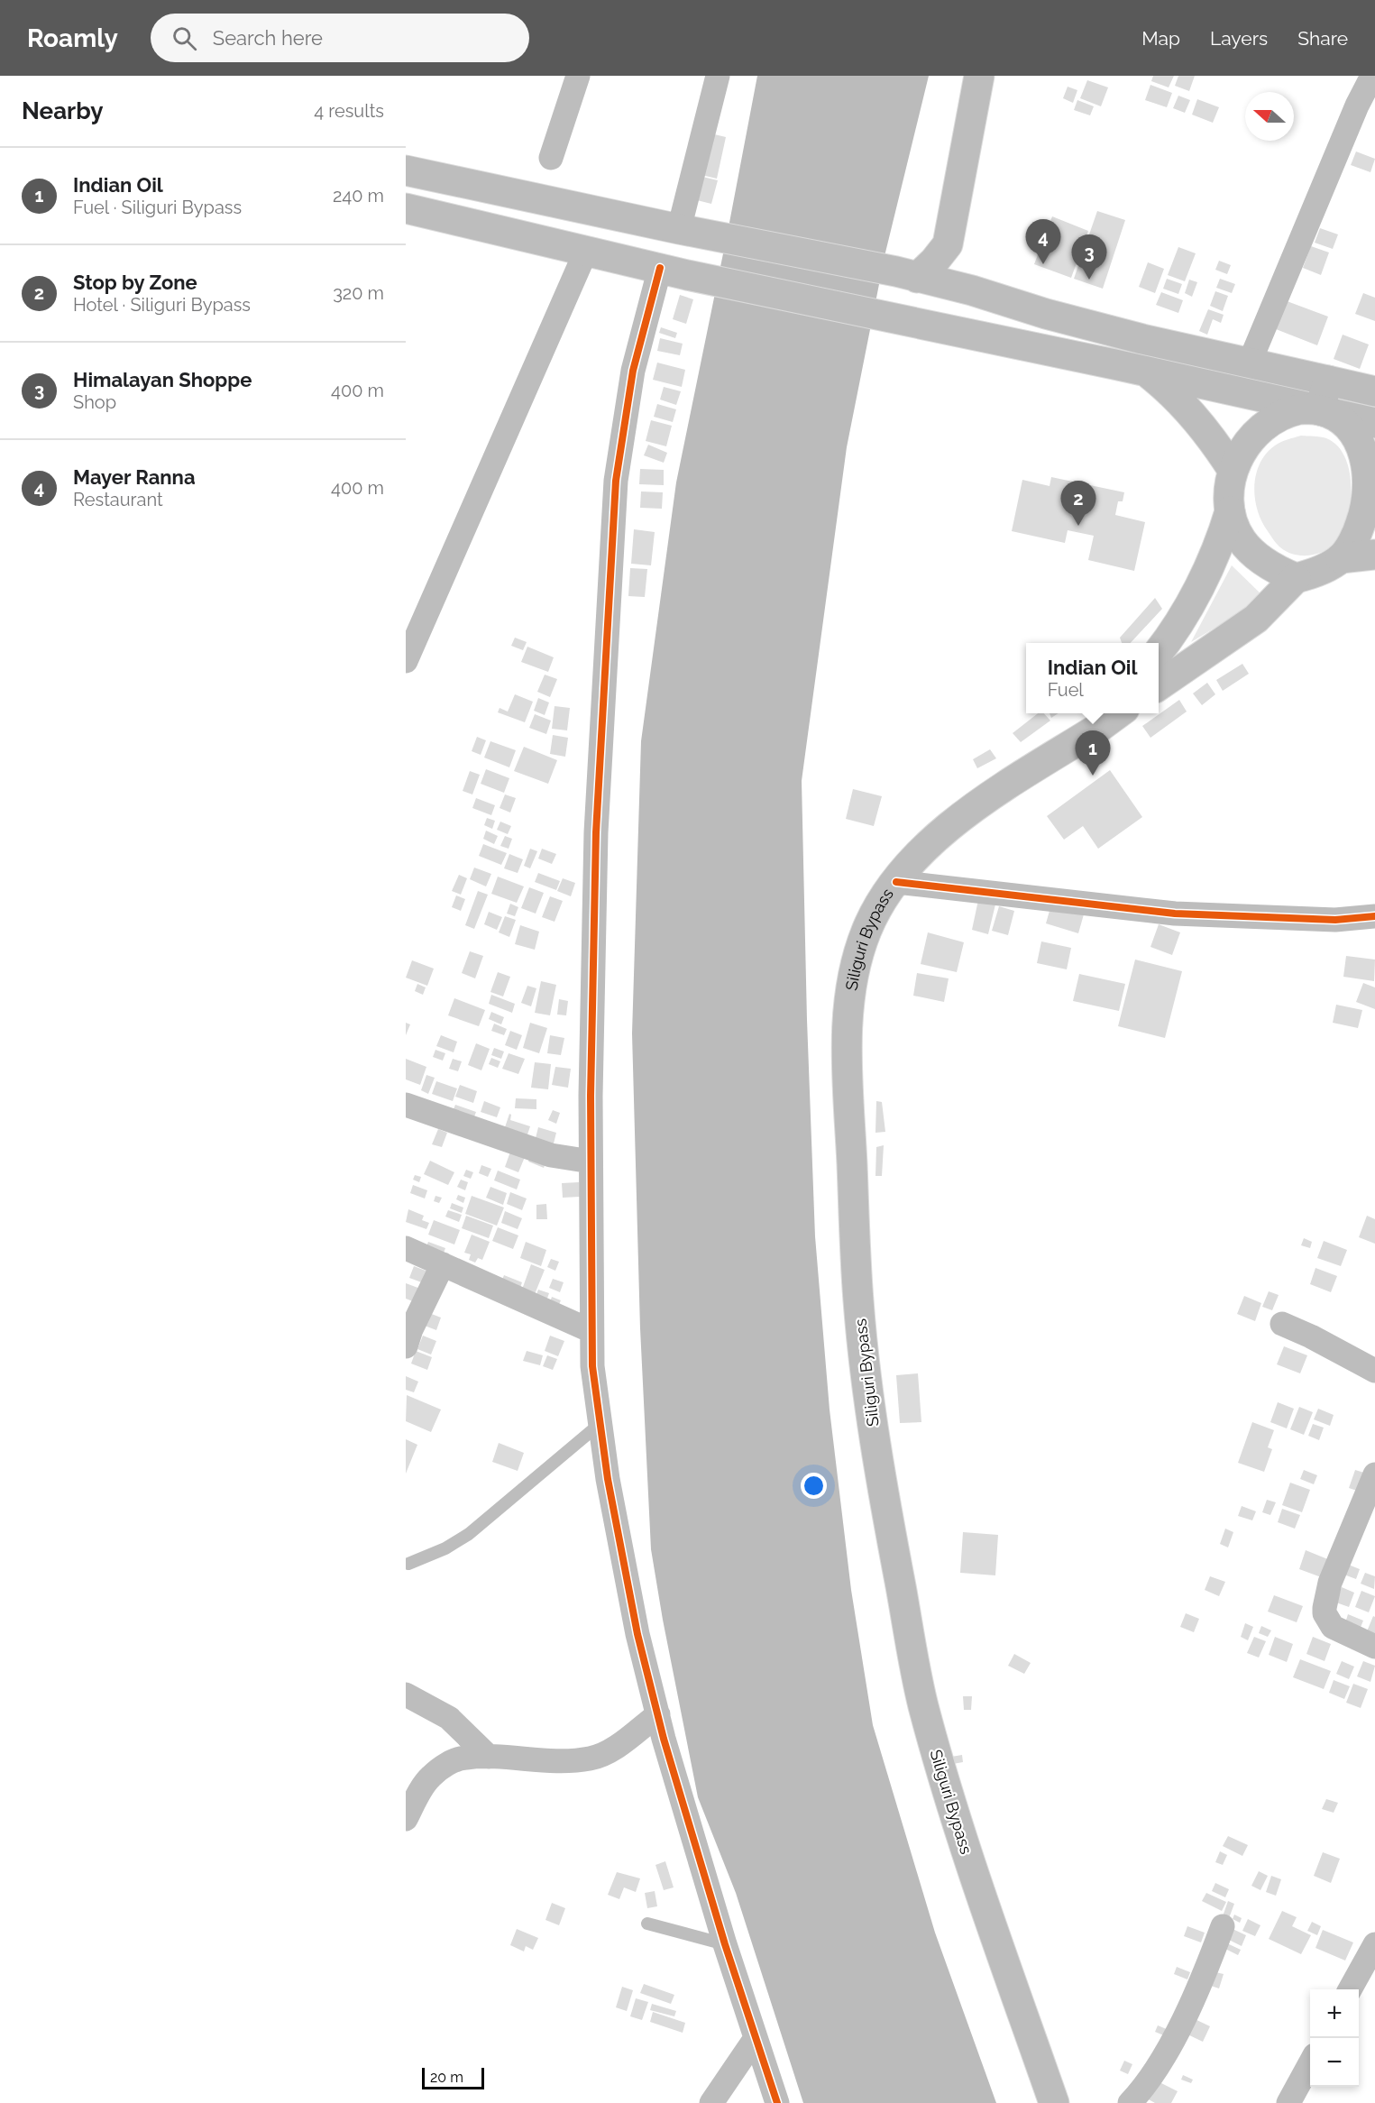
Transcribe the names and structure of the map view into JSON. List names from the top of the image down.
{
  "streets": {
    "main road": ["Siliguri Bypass"]
  },
  "scale_bar": "20 m",
  "north": "left",
  "page": {
    "header": "Roamly",
    "search": "Search here",
    "nav": ["Map", "Layers", "Share"],
    "heading": ["Nearby", "4 results"],
    "list": [
      {
        "mark": "1",
        "name": "Indian Oil",
        "note": "Fuel · Siliguri Bypass",
        "value": "240 m"
      },
      {
        "mark": "2",
        "name": "Stop by Zone",
        "note": "Hotel · Siliguri Bypass",
        "value": "320 m"
      },
      {
        "mark": "3",
        "name": "Himalayan Shoppe",
        "note": "Shop",
        "value": "400 m"
      },
      {
        "mark": "4",
        "name": "Mayer Ranna",
        "note": "Restaurant",
        "value": "400 m"
      }
    ],
    "pins": [
      "4",
      "3",
      "2",
      "1"
    ],
    "popup": ["Indian Oil", "Fuel"],
    "map_buttons": ["+", "−"],
    "scale": "20 m"
  }
}
